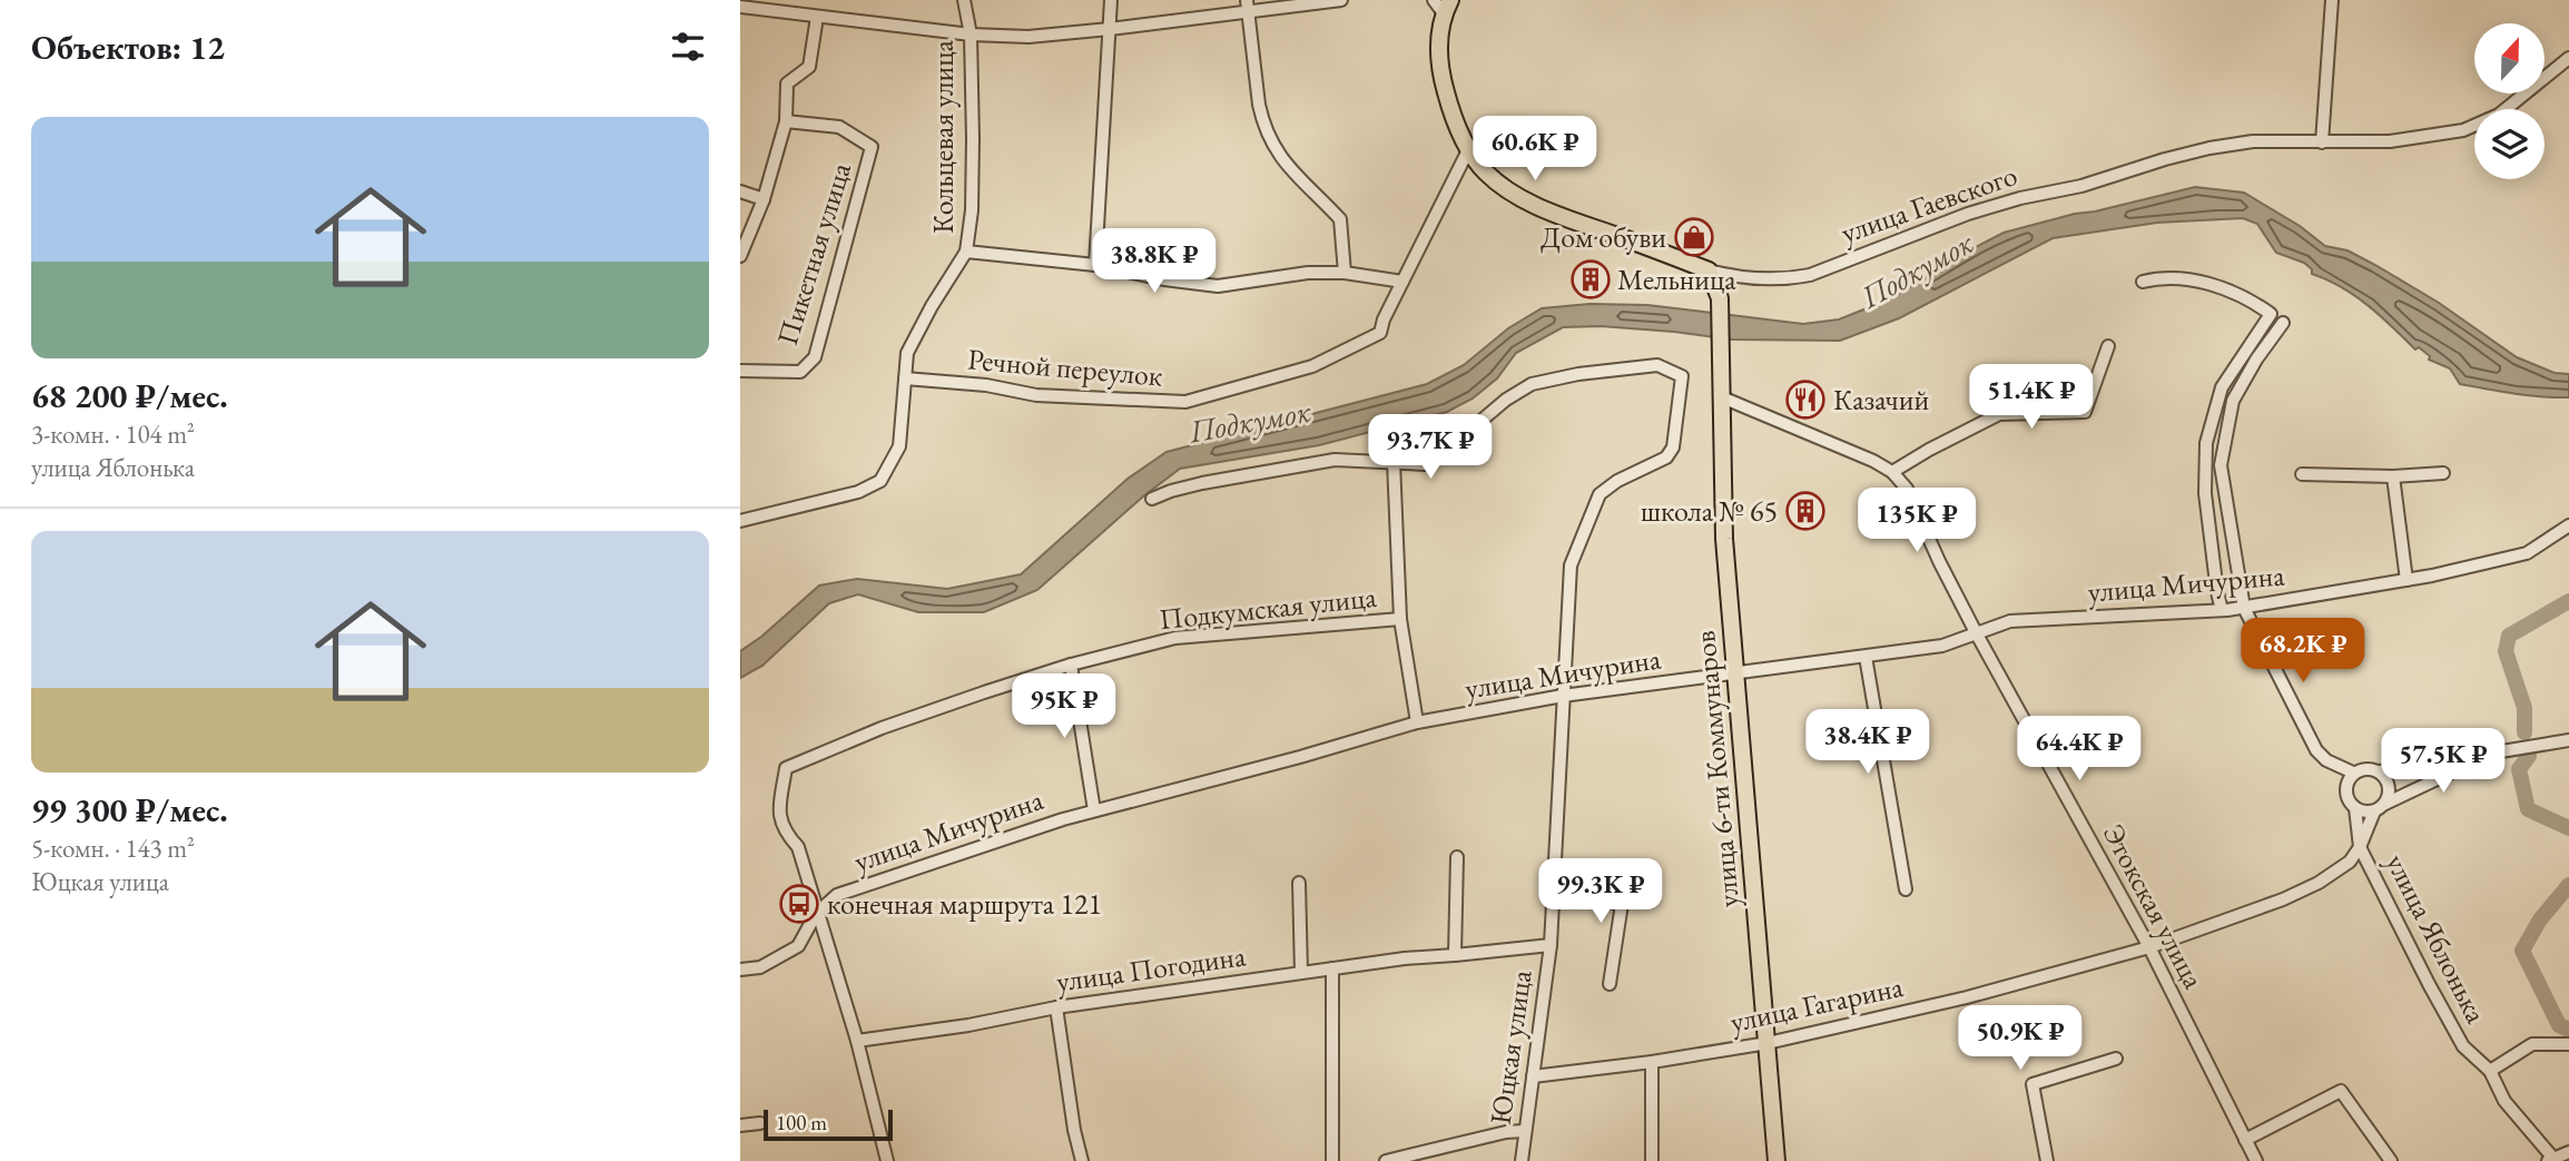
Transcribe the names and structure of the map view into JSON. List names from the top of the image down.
{
  "streets": {
    "main road": ["улица Гаевского", "улица 6-ти Коммунаров"],
    "street": [
      "Кольцевая улица",
      "Пикетная улица",
      "Речной переулок",
      "улица Мичурина",
      "Подкумская улица",
      "Этокская улица",
      "улица Яблонька",
      "улица Погодина",
      "улица Гагарина",
      "Юцкая улица"
    ]
  },
  "crossings": [
    ["Кольцевая улица", "Речной переулок"],
    ["улица Гаевского", "Речной переулок"],
    ["улица Гаевского", "улица 6-ти Коммунаров"],
    ["улица Мичурина", "Подкумская улица"],
    ["улица Мичурина", "улица 6-ти Коммунаров"],
    ["улица Мичурина", "Этокская улица"],
    ["улица Мичурина", "Юцкая улица"],
    ["улица 6-ти Коммунаров", "Этокская улица"],
    ["улица 6-ти Коммунаров", "улица Гагарина"],
    ["Этокская улица", "улица Гагарина"],
    ["улица Яблонька", "улица Гагарина"],
    ["улица Погодина", "Юцкая улица"],
    ["улица Гагарина", "Юцкая улица"]
  ],
  "water": ["Подкумок"],
  "places": {
    "shop": ["Дом обуви"],
    "building": ["Мельница", "школа № 65"],
    "restaurant": ["Казачий"],
    "bus stop": ["конечная маршрута 121"]
  },
  "scale_bar": "100 m",
  "north": "top",
  "page": {
    "heading": "Объектов: 12",
    "list": [
      {
        "name": "68 200 ₽/мес.",
        "note": "3-комн. · 104 m² · улица Яблонька"
      },
      {
        "name": "99 300 ₽/мес.",
        "note": "5-комн. · 143 m² · Юцкая улица"
      }
    ],
    "price": [
      "60.6K ₽",
      "38.8K ₽",
      "51.4K ₽",
      "93.7K ₽",
      "135K ₽",
      "68.2K ₽",
      "95K ₽",
      "38.4K ₽",
      "64.4K ₽",
      "57.5K ₽",
      "99.3K ₽",
      "50.9K ₽"
    ],
    "scale": "100 m"
  }
}
